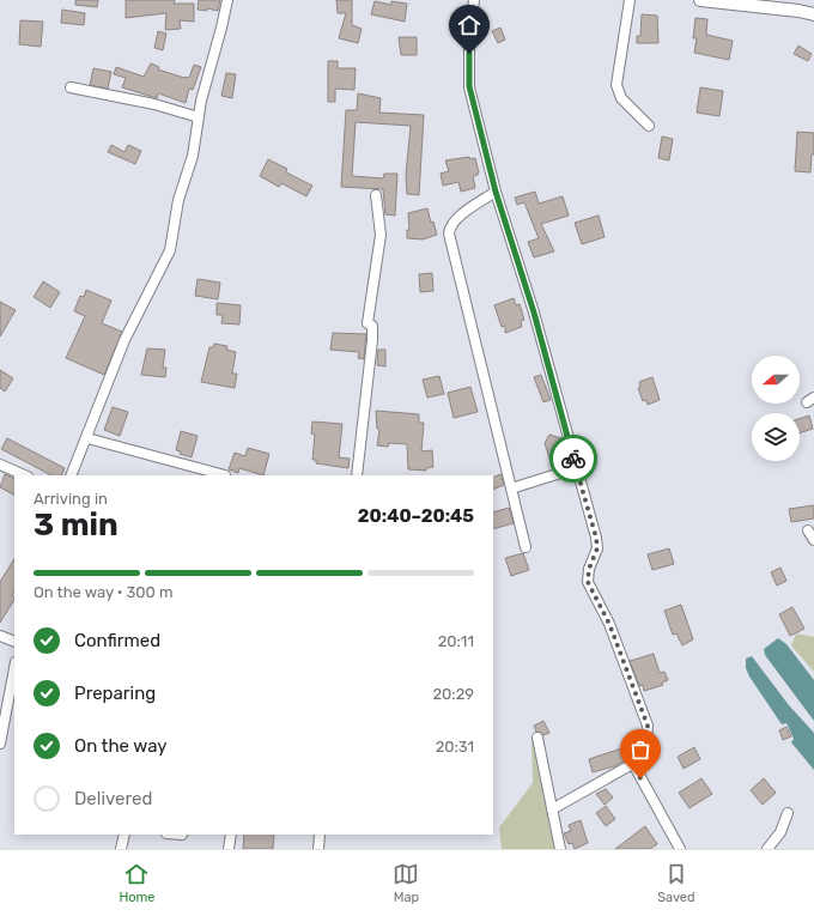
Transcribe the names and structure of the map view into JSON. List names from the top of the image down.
{
  "north": "left",
  "page": {
    "heading": ["3 min", "Arriving in", "20:40–20:45"],
    "bar": "On the way · 300 m",
    "list": [
      ["Confirmed", "20:11"],
      ["Preparing", "20:29"],
      ["On the way", "20:31"],
      "Delivered"
    ],
    "tabs": ["Home", "Map", "Saved"]
  }
}
